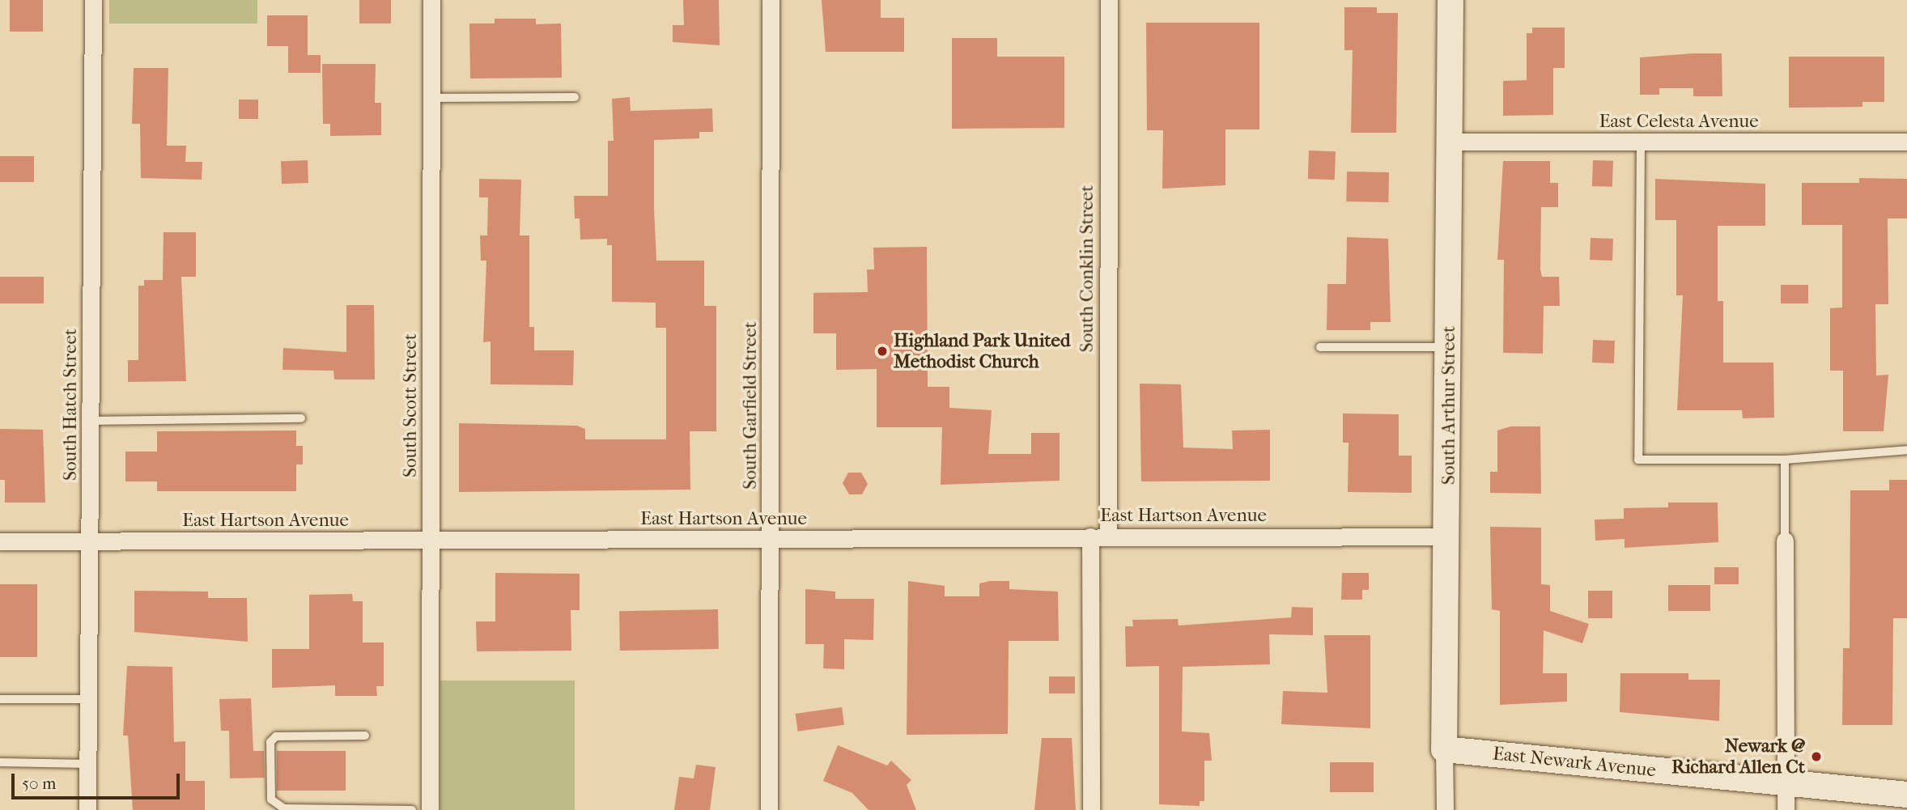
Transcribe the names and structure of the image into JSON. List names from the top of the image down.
{
  "streets": {
    "main road": ["South Arthur Street", "East Newark Avenue"],
    "street": [
      "East Celesta Avenue",
      "South Conklin Street",
      "South Hatch Street",
      "South Scott Street",
      "South Garfield Street",
      "East Hartson Avenue"
    ]
  },
  "crossings": [
    ["East Celesta Avenue", "South Arthur Street"],
    ["South Conklin Street", "East Hartson Avenue"],
    ["South Hatch Street", "East Hartson Avenue"],
    ["South Scott Street", "East Hartson Avenue"],
    ["South Garfield Street", "East Hartson Avenue"],
    ["South Arthur Street", "East Hartson Avenue"],
    ["South Arthur Street", "East Newark Avenue"]
  ],
  "places": ["Highland Park United Methodist Church", "Newark @ Richard Allen Ct"],
  "scale_bar": "50 m"
}
